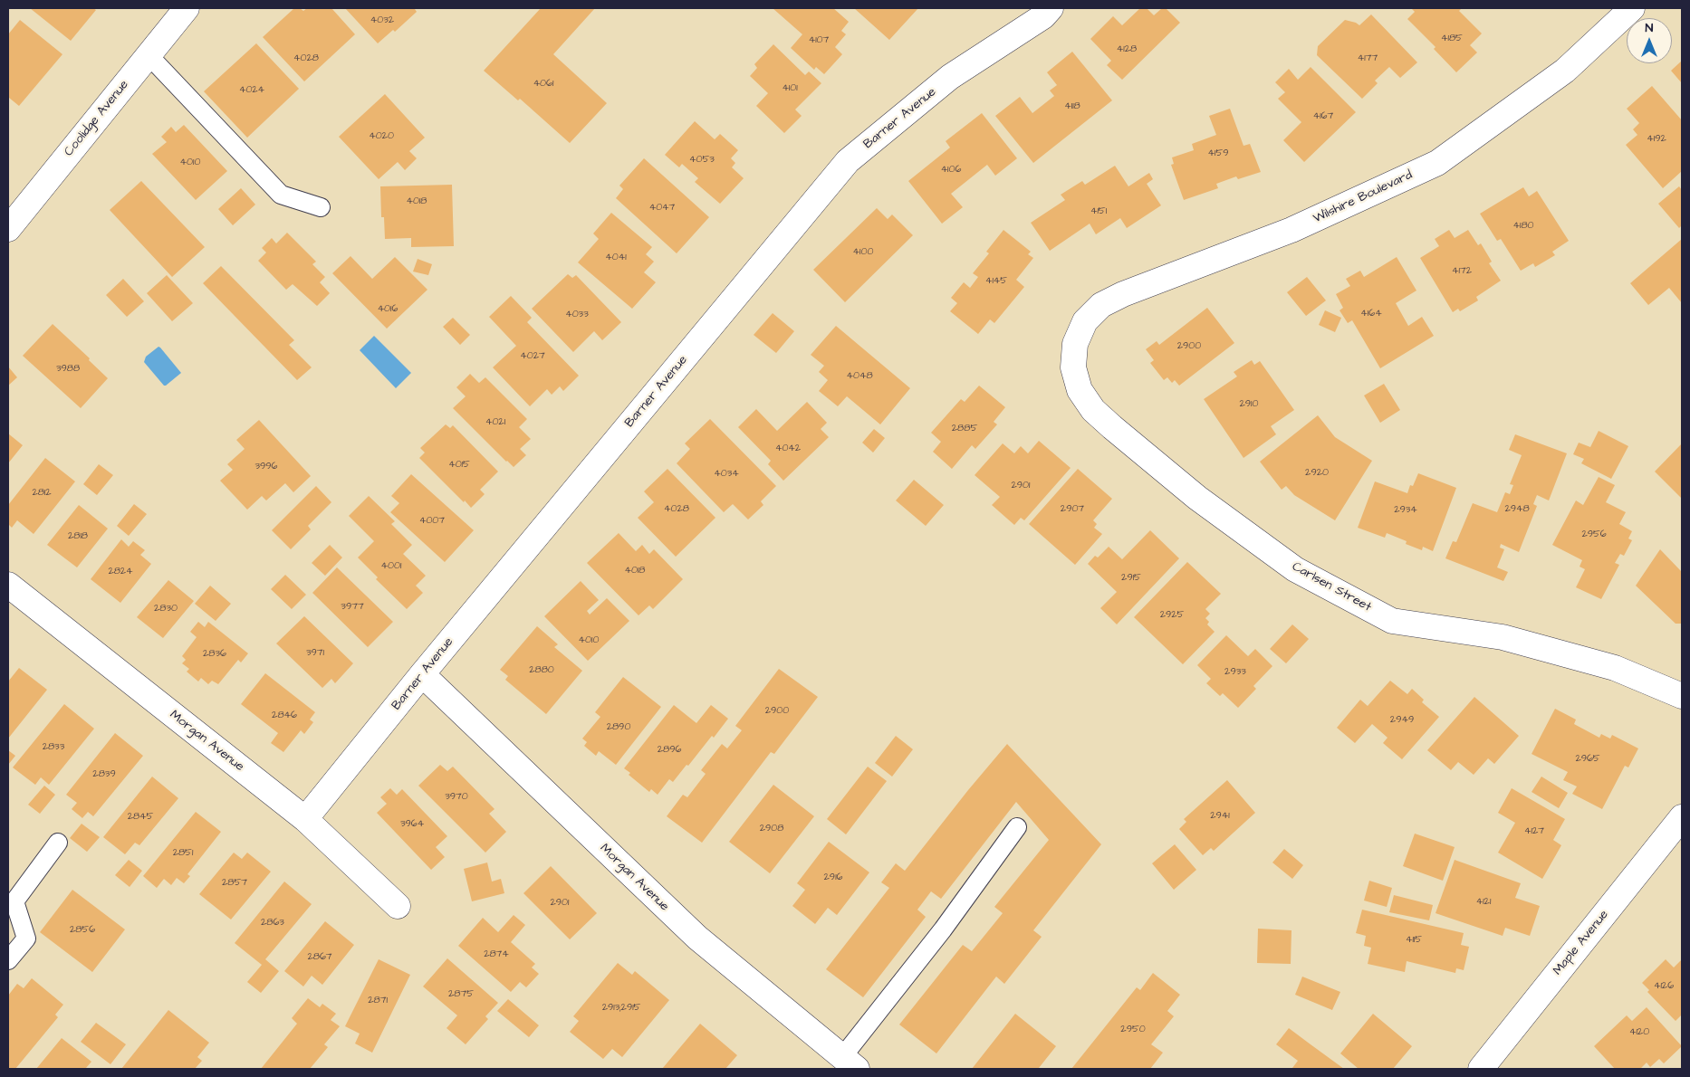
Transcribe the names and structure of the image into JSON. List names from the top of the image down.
{
  "streets": {
    "street": [
      "Coolidge Avenue",
      "Barner Avenue",
      "Wilshire Boulevard",
      "Carlsen Street",
      "Morgan Avenue",
      "Maple Avenue"
    ]
  },
  "crossings": [
    ["Barner Avenue", "Morgan Avenue"],
    ["Wilshire Boulevard", "Carlsen Street"]
  ],
  "house_numbers": [
    "4032",
    "4185",
    "4107",
    "4128",
    "4028",
    "4177",
    "4061",
    "4101",
    "4024",
    "4118",
    "4167",
    "4020",
    "4192",
    "4159",
    "4053",
    "4010",
    "4106",
    "4018",
    "4047",
    "4151",
    "4180",
    "4100",
    "4041",
    "4172",
    "4145",
    "4016",
    "4164",
    "4033",
    "2900",
    "4027",
    "3988",
    "4048",
    "2910",
    "4021",
    "2885",
    "4042",
    "4015",
    "3996",
    "2920",
    "4034",
    "2901",
    "2812",
    "4028",
    "2907",
    "2948",
    "2934",
    "4007",
    "2956",
    "2818",
    "4001",
    "4018",
    "2824",
    "2915",
    "3977",
    "2830",
    "2925",
    "4010",
    "3971",
    "2836",
    "2880",
    "2933",
    "2900",
    "2846",
    "2949",
    "2890",
    "2833",
    "2896",
    "2965",
    "2839",
    "3970",
    "2941",
    "2845",
    "3964",
    "2908",
    "4127",
    "2851",
    "2916",
    "2857",
    "4121",
    "2901",
    "2863",
    "2856",
    "4115",
    "2874",
    "2867",
    "4126",
    "2875",
    "2871",
    "2913;2915",
    "2950",
    "4120"
  ],
  "north": "top"
}
